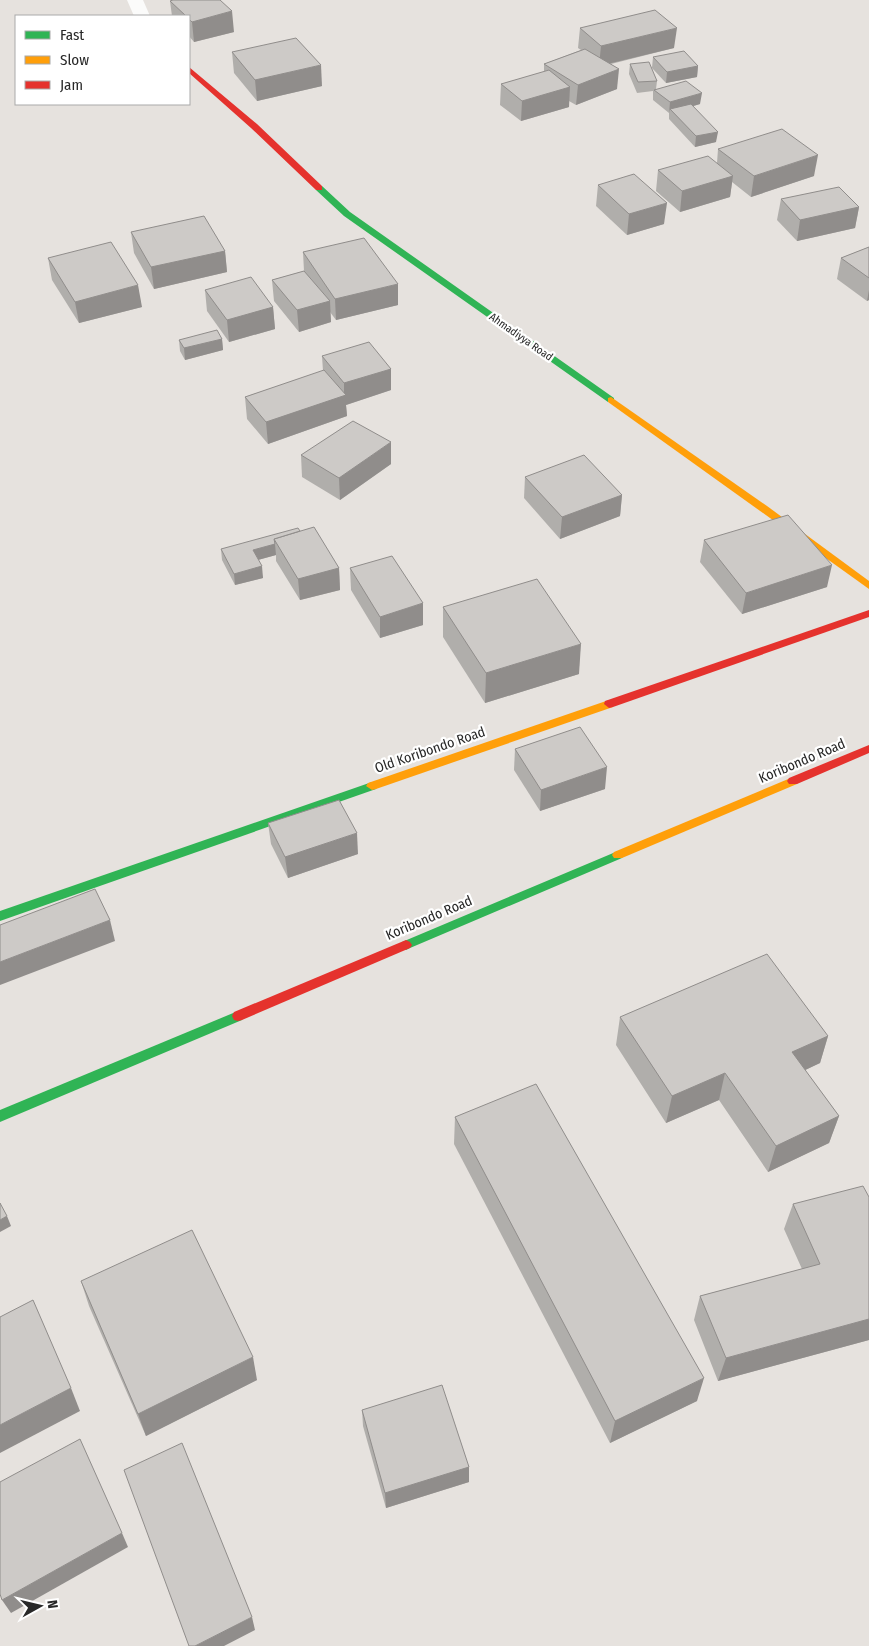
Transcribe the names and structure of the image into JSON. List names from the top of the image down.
{
  "streets": {
    "main road": ["Ahmadiyya Road", "Old Koribondo Road", "Koribondo Road"]
  },
  "legend": ["Fast", "Slow", "Jam"],
  "north": "right"
}
